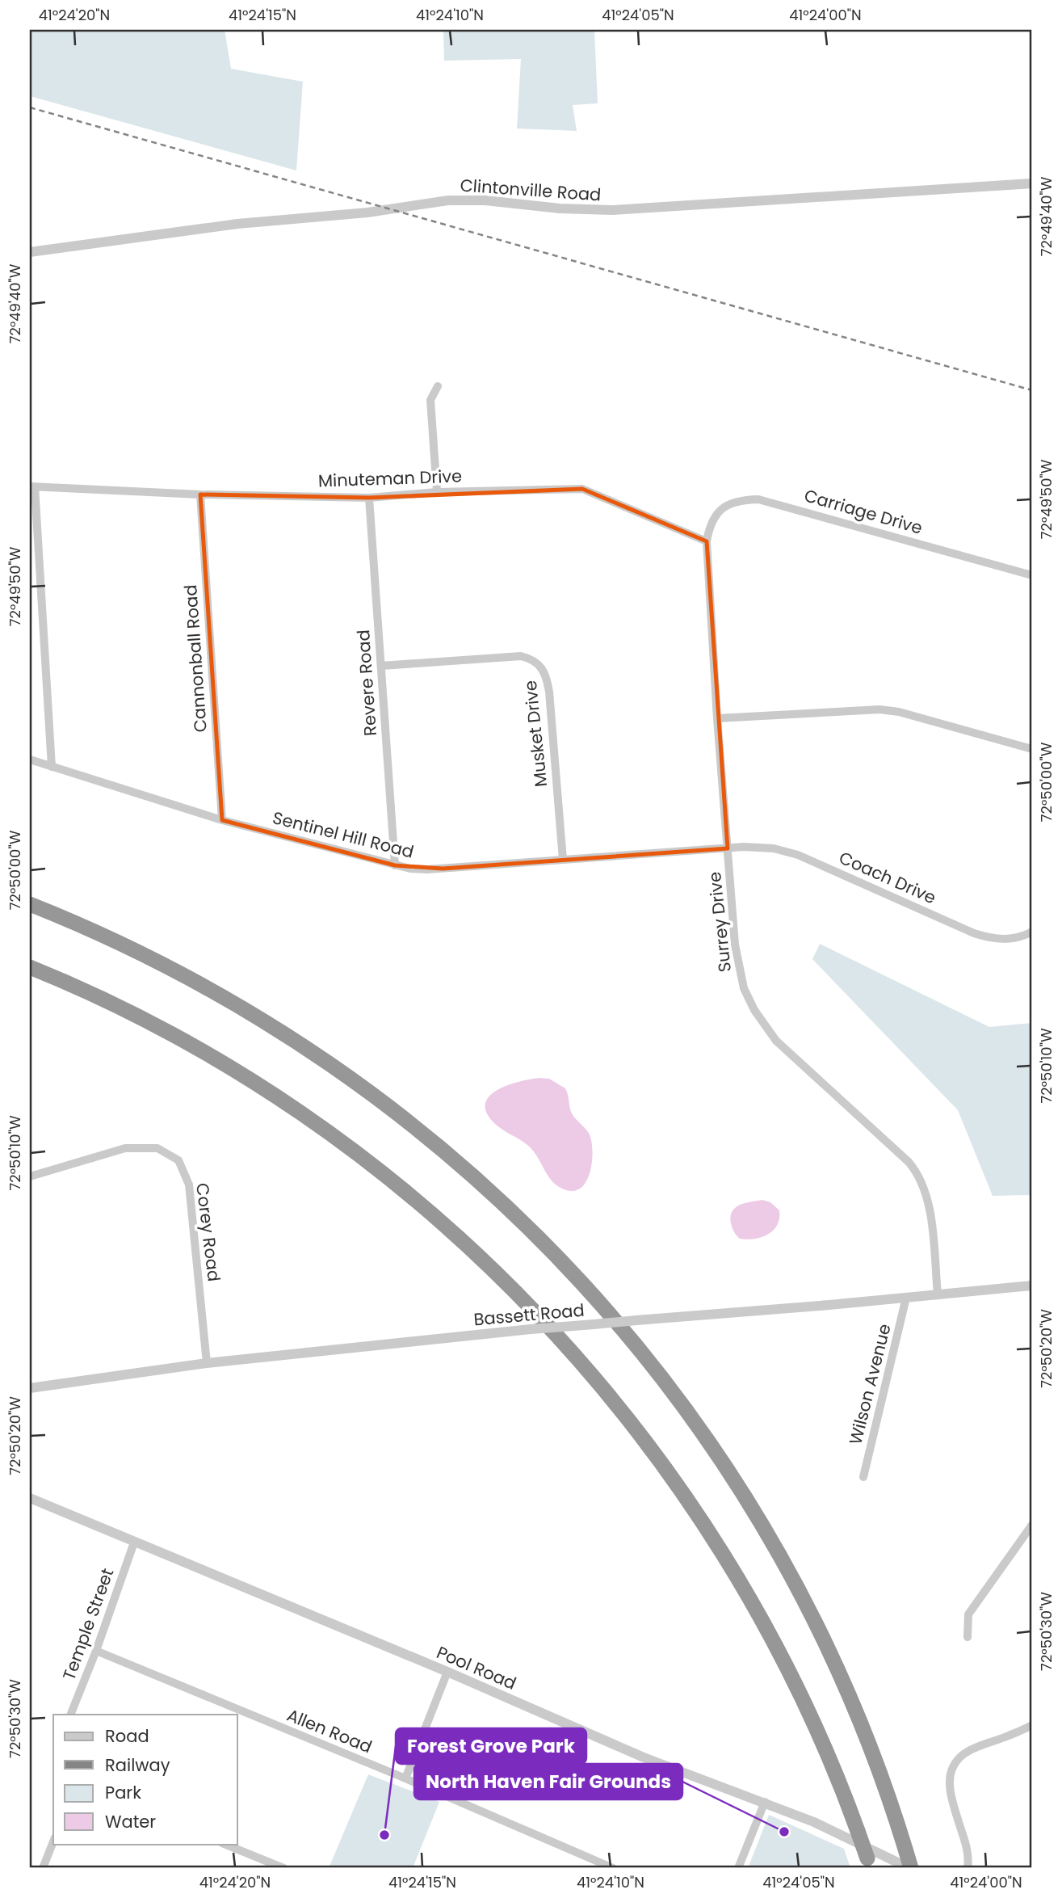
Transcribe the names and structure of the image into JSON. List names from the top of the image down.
{
  "streets": {
    "street": [
      "Clintonville Road",
      "Minuteman Drive",
      "Carriage Drive",
      "Cannonball Road",
      "Revere Road",
      "Musket Drive",
      "Sentinel Hill Road",
      "Coach Drive",
      "Surrey Drive",
      "Corey Road",
      "Bassett Road",
      "Wilson Avenue",
      "Temple Street",
      "Pool Road",
      "Allen Road"
    ]
  },
  "crossings": [
    ["Minuteman Drive", "Carriage Drive"],
    ["Minuteman Drive", "Cannonball Road"],
    ["Minuteman Drive", "Revere Road"],
    ["Minuteman Drive", "Surrey Drive"],
    ["Carriage Drive", "Surrey Drive"],
    ["Cannonball Road", "Sentinel Hill Road"],
    ["Revere Road", "Musket Drive"],
    ["Revere Road", "Sentinel Hill Road"],
    ["Musket Drive", "Sentinel Hill Road"],
    ["Sentinel Hill Road", "Coach Drive"],
    ["Sentinel Hill Road", "Surrey Drive"],
    ["Coach Drive", "Surrey Drive"],
    ["Surrey Drive", "Bassett Road"],
    ["Corey Road", "Bassett Road"],
    ["Bassett Road", "Wilson Avenue"],
    ["Temple Street", "Pool Road"],
    ["Temple Street", "Allen Road"]
  ],
  "places": ["North Haven Fair Grounds", "Forest Grove Park"],
  "legend": [
    "Road",
    "Railway",
    "Park",
    "Water"
  ],
  "coordinates": [
    "41°24'20\"N",
    "41°24'15\"N",
    "41°24'10\"N",
    "41°24'05\"N",
    "41°24'00\"N",
    "72°49'40\"W",
    "72°49'50\"W",
    "72°50'00\"W",
    "72°50'10\"W",
    "72°50'20\"W",
    "72°50'30\"W"
  ]
}
